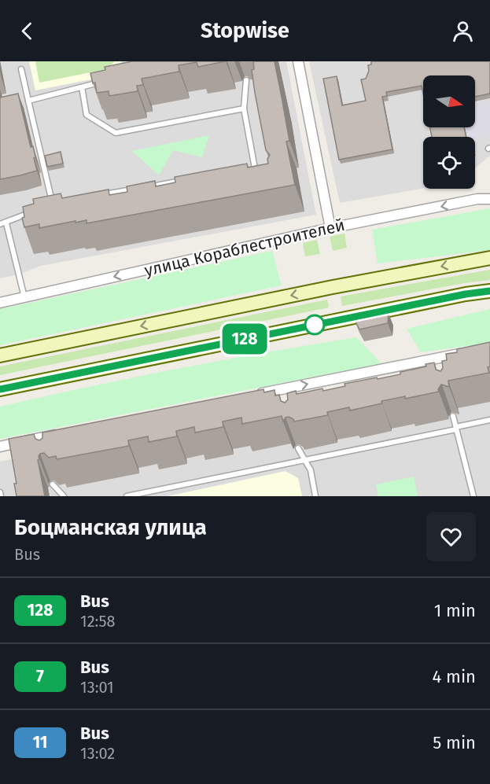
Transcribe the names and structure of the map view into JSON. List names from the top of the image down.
{
  "streets": {
    "street": ["улица Кораблестроителей"]
  },
  "one_way": ["улица Кораблестроителей"],
  "lines": ["bus line 128"],
  "north": "right",
  "page": {
    "header": "Stopwise",
    "on_map": "128",
    "heading": ["Боцманская улица", "Bus"],
    "list": [
      {
        "mark": "128",
        "name": "Bus",
        "note": "12:58",
        "value": "1 min"
      },
      {
        "mark": "7",
        "name": "Bus",
        "note": "13:01",
        "value": "4 min"
      },
      {
        "mark": "11",
        "name": "Bus",
        "note": "13:02",
        "value": "5 min"
      }
    ]
  }
}
